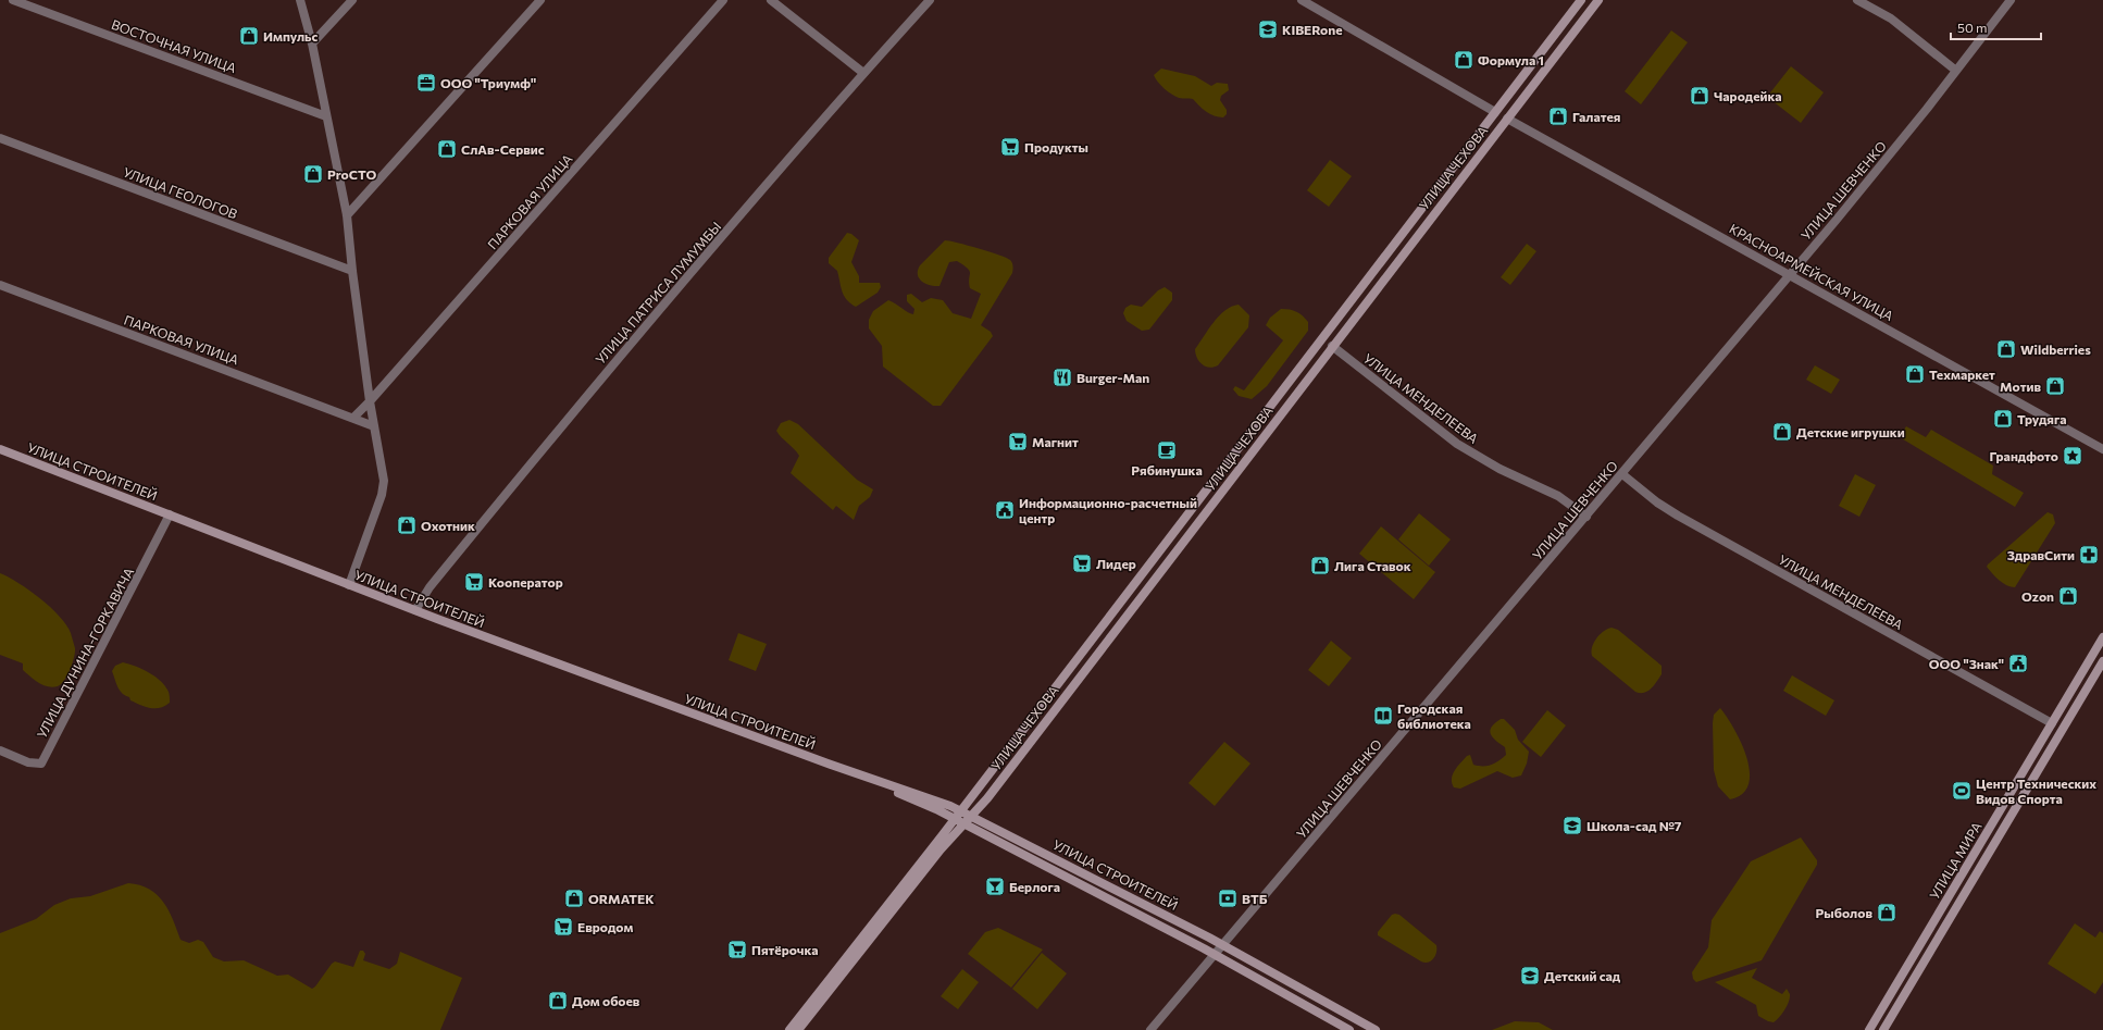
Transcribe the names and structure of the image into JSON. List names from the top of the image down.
{
  "streets": {
    "main road": ["УЛИЦА ЧЕХОВА", "УЛИЦА СТРОИТЕЛЕЙ", "УЛИЦА МИРА"],
    "street": [
      "ВОСТОЧНАЯ УЛИЦА",
      "УЛИЦА ШЕВЧЕНКО",
      "УЛИЦА ГЕОЛОГОВ",
      "ПАРКОВАЯ УЛИЦА",
      "КРАСНОАРМЕЙСКАЯ УЛИЦА",
      "УЛИЦА ПАТРИСА ЛУМУМБЫ",
      "УЛИЦА МЕНДЕЛЕЕВА",
      "УЛИЦА ДУНИНА-ГОРКАВИЧА"
    ]
  },
  "crossings": [
    ["УЛИЦА ЧЕХОВА", "КРАСНОАРМЕЙСКАЯ УЛИЦА"],
    ["УЛИЦА ЧЕХОВА", "УЛИЦА МЕНДЕЛЕЕВА"],
    ["УЛИЦА ЧЕХОВА", "УЛИЦА СТРОИТЕЛЕЙ"],
    ["УЛИЦА ШЕВЧЕНКО", "КРАСНОАРМЕЙСКАЯ УЛИЦА"],
    ["УЛИЦА ШЕВЧЕНКО", "УЛИЦА МЕНДЕЛЕЕВА"],
    ["УЛИЦА ШЕВЧЕНКО", "УЛИЦА СТРОИТЕЛЕЙ"],
    ["УЛИЦА ПАТРИСА ЛУМУМБЫ", "УЛИЦА СТРОИТЕЛЕЙ"],
    ["УЛИЦА МЕНДЕЛЕЕВА", "УЛИЦА МИРА"],
    ["УЛИЦА СТРОИТЕЛЕЙ", "УЛИЦА ДУНИНА-ГОРКАВИЧА"]
  ],
  "places": {
    "school or university": ["KIBERone", "Школа-сад №7", "Детский сад"],
    "shop": [
      "Импульс",
      "Формула 1",
      "Чародейка",
      "Галатея",
      "СлАв-Сервис",
      "ProСТО",
      "Wildberries",
      "Техмаркет",
      "Мотив",
      "Трудяга",
      "Детские игрушки",
      "Охотник",
      "Лига Ставок",
      "Ozon",
      "ORMATEK",
      "Рыболов",
      "Дом обоев"
    ],
    "office": ["ООО \"Триумф\""],
    "supermarket": [
      "Продукты",
      "Магнит",
      "Лидер",
      "Кооператор",
      "Евродом",
      "Пятёрочка"
    ],
    "restaurant": ["Burger-Man"],
    "cafe": ["Рябинушка"],
    "place": ["Грандфото"],
    "public building": ["Информационно-расчетный центр", "ООО \"Знак\""],
    "pharmacy": ["ЗдравСити"],
    "library": ["Городская библиотека"],
    "sports": ["Центр Технических Видов Спорта"],
    "bar": ["Берлога"],
    "bank": ["ВТБ"]
  },
  "scale_bar": "50 m"
}
